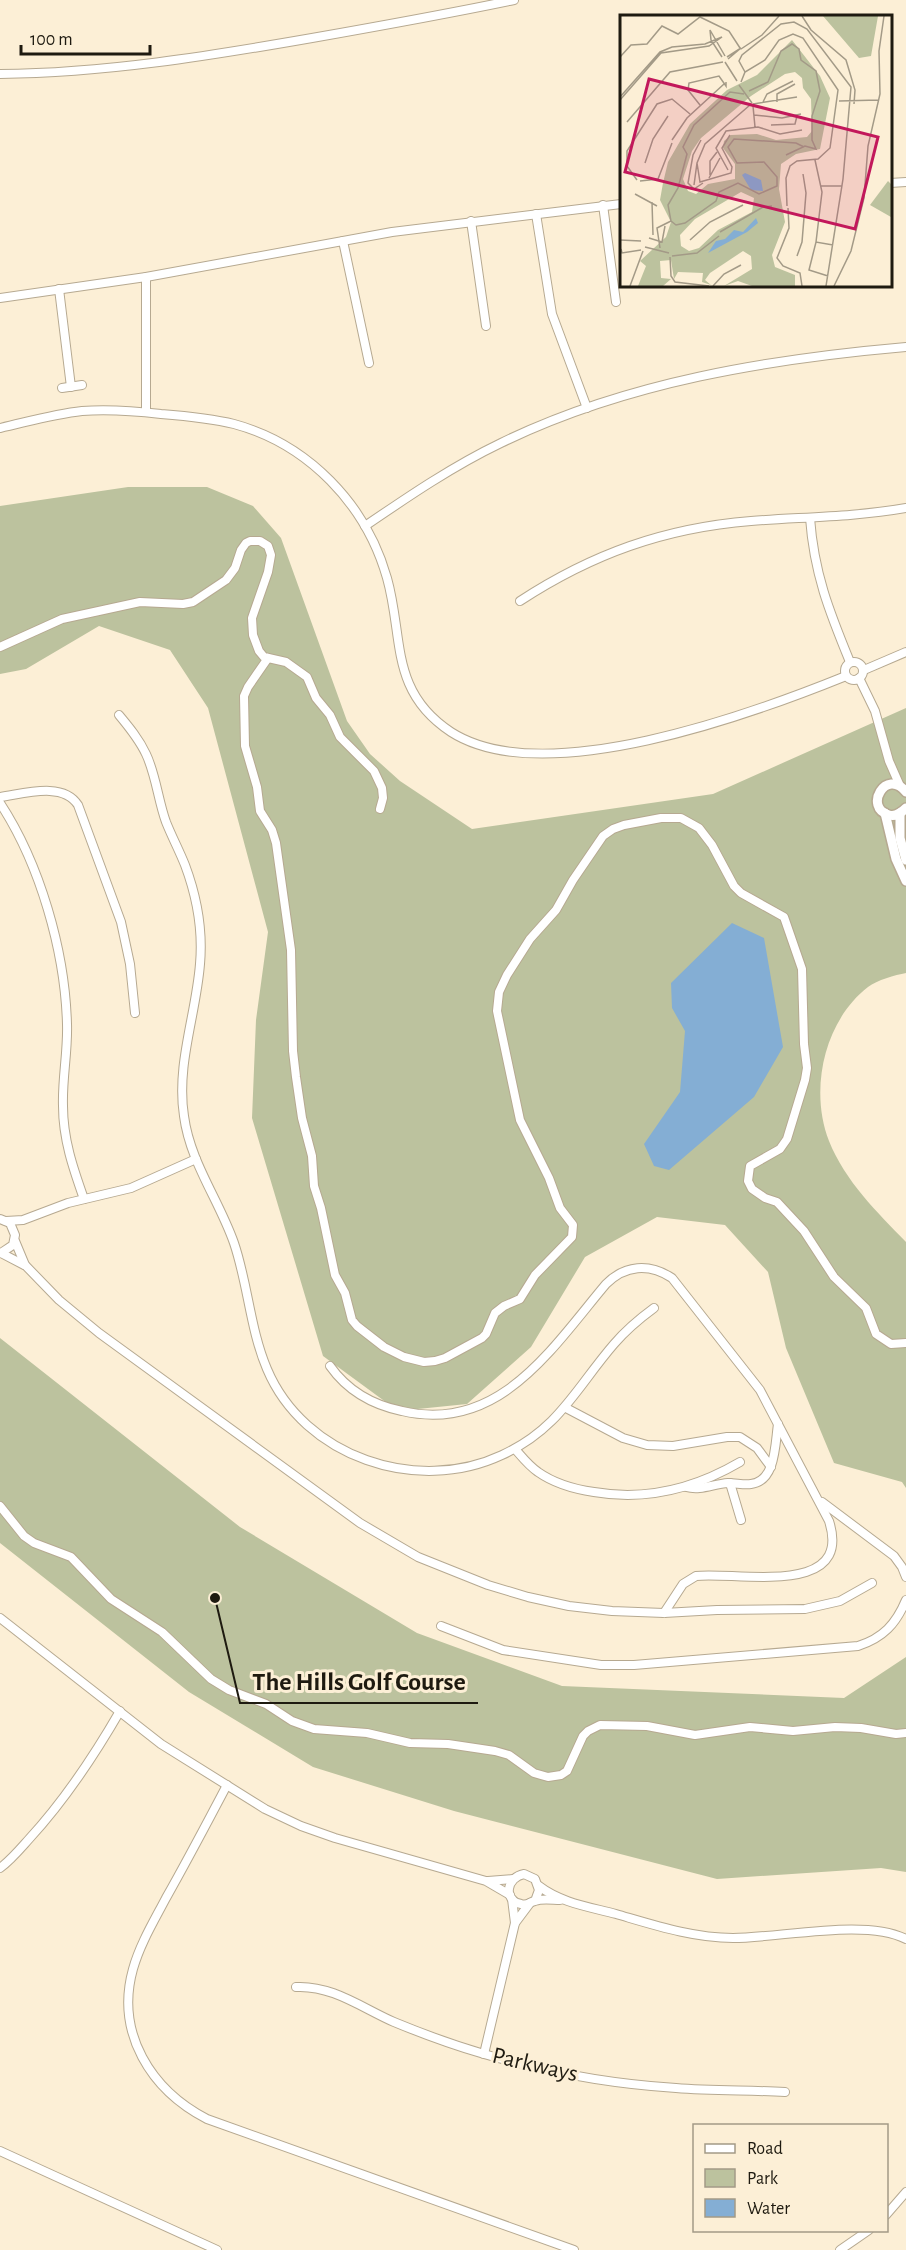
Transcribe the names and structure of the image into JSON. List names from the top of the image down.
{
  "streets": {
    "street": ["Parkways"]
  },
  "places": ["The Hills Golf Course"],
  "legend": ["Road", "Park", "Water"],
  "scale_bar": "100 m"
}
